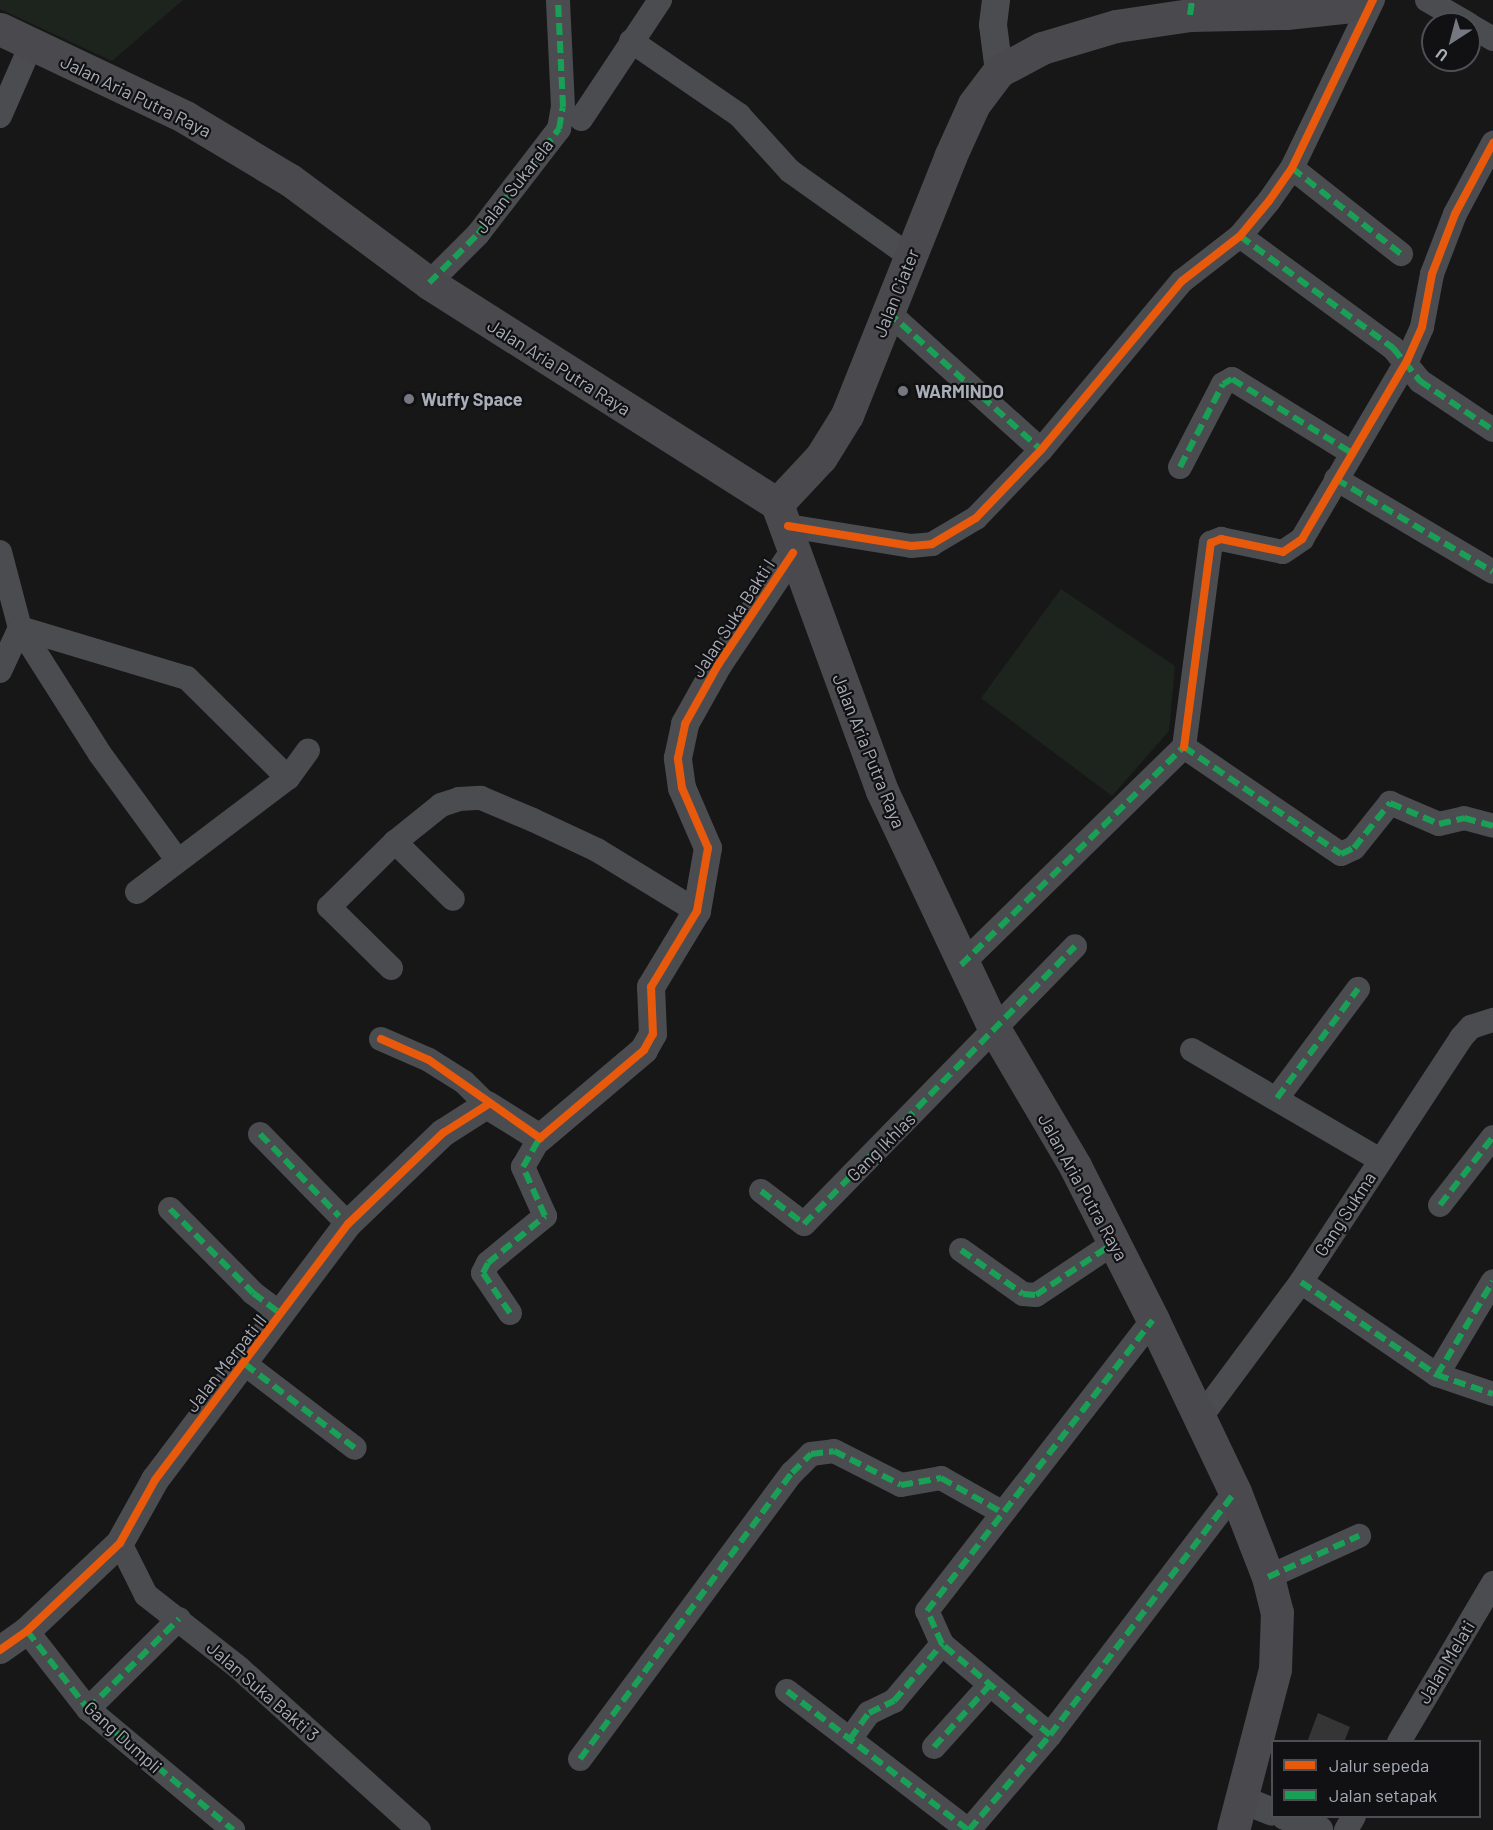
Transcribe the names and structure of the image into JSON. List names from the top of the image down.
{
  "streets": {
    "main road": ["Jalan Aria Putra Raya", "Jalan Ciater"],
    "street": [
      "Jalan Sukarela",
      "Jalan Suka Bakti I",
      "Gang Ikhlas",
      "Gang Sukma",
      "Jalan Merpati II",
      "Jalan Melati",
      "Jalan Suka Bakti 3",
      "Gang Dumpli"
    ]
  },
  "crossings": [
    ["Jalan Aria Putra Raya", "Jalan Sukarela"],
    ["Jalan Aria Putra Raya", "Jalan Ciater"],
    ["Jalan Aria Putra Raya", "Jalan Suka Bakti I"],
    ["Jalan Aria Putra Raya", "Gang Ikhlas"],
    ["Jalan Aria Putra Raya", "Gang Sukma"],
    ["Jalan Ciater", "Jalan Suka Bakti I"],
    ["Jalan Merpati II", "Jalan Suka Bakti 3"],
    ["Jalan Merpati II", "Gang Dumpli"]
  ],
  "places": ["WARMINDO", "Wuffy Space"],
  "legend": ["Jalur sepeda", "Jalan setapak"],
  "north": "bottom left"
}
